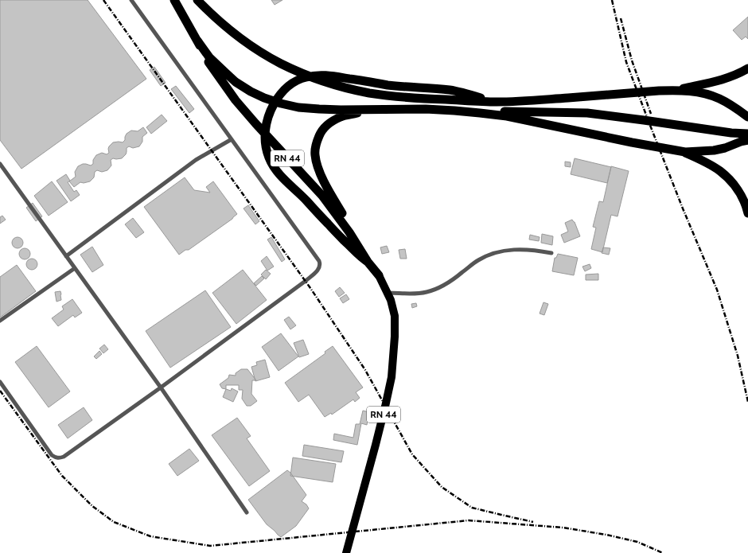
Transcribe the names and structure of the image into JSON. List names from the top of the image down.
{
  "streets": {
    "highway": ["RN 44"]
  }
}
